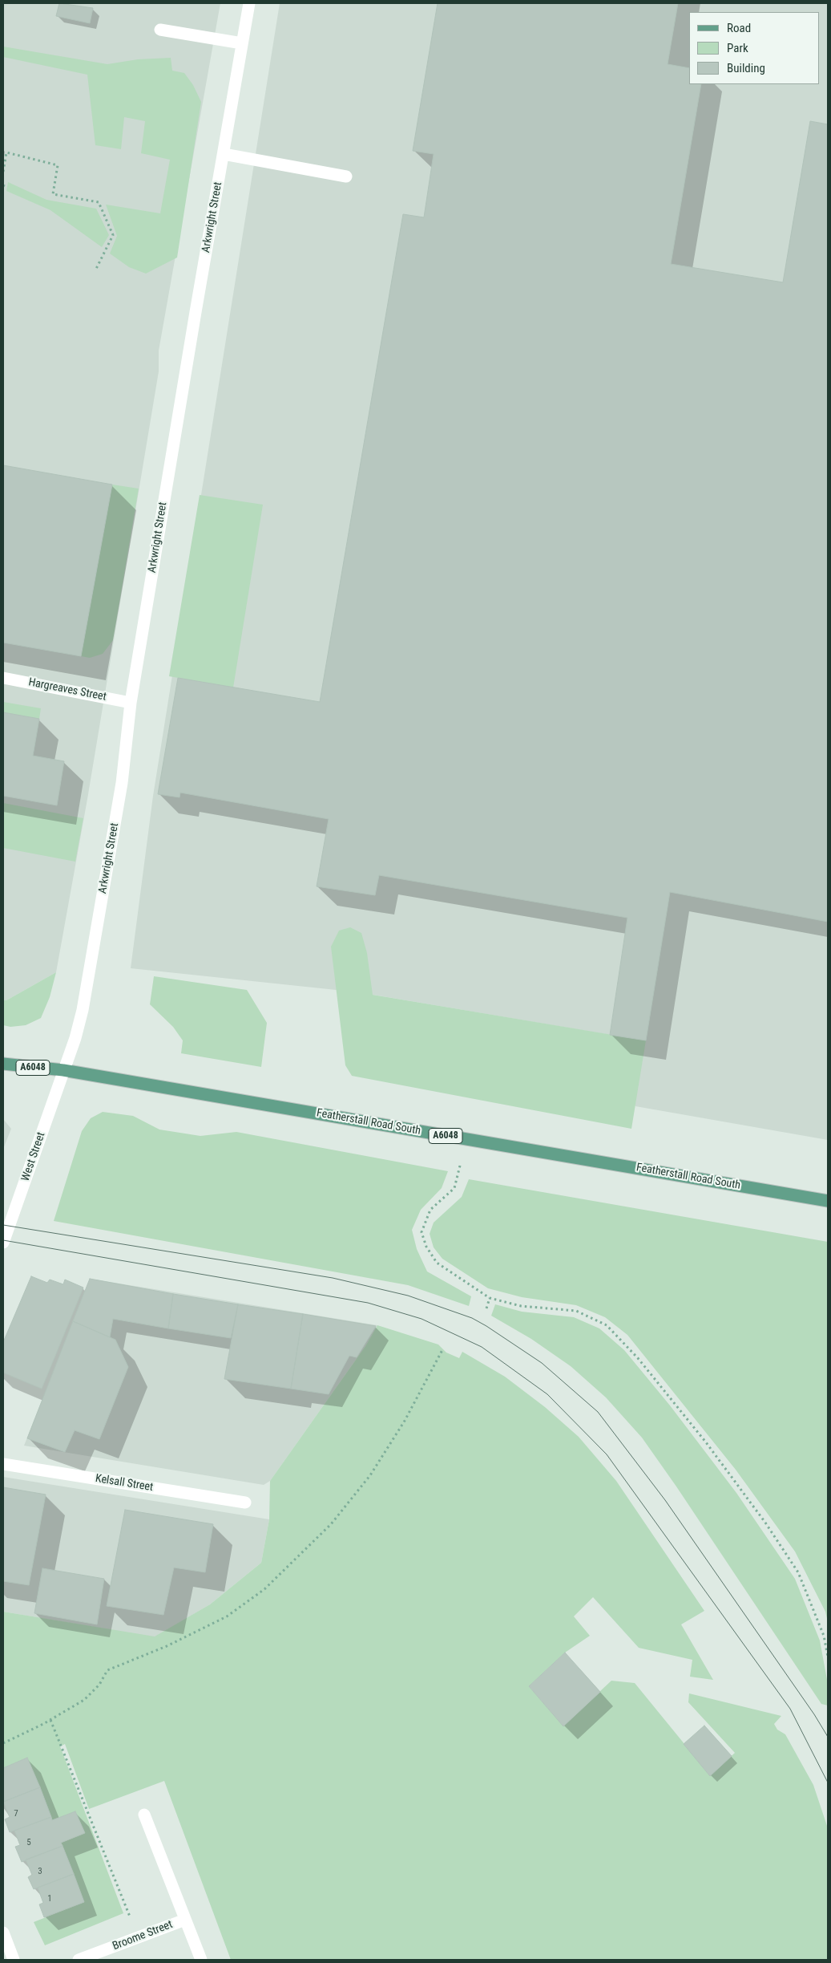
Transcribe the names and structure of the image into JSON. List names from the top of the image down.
{
  "streets": {
    "main road": ["A6048", "Featherstall Road South"],
    "street": [
      "Arkwright Street",
      "Hargreaves Street",
      "West Street",
      "Kelsall Street",
      "Broome Street"
    ]
  },
  "crossings": [
    ["Arkwright Street", "Hargreaves Street"],
    ["Arkwright Street", "Featherstall Road South"],
    ["Arkwright Street", "West Street"],
    ["Featherstall Road South", "West Street"]
  ],
  "house_numbers": [
    "7",
    "5",
    "3",
    "1"
  ],
  "legend": ["Road", "Park", "Building"]
}
